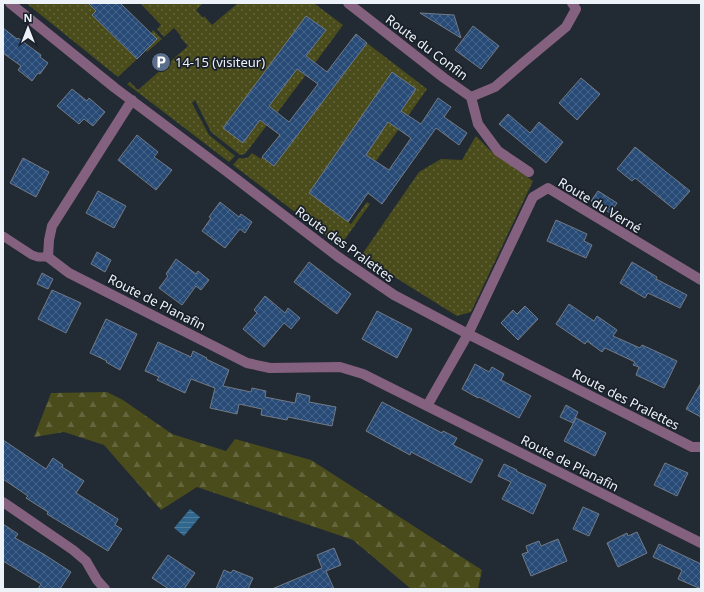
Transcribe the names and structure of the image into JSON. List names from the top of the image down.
{
  "streets": {
    "street": [
      "Route du Confin",
      "Route du Verné",
      "Route des Pralettes",
      "Route de Planafin"
    ]
  },
  "crossings": [
    ["Route du Verné", "Route des Pralettes"]
  ],
  "places": {
    "parking": ["14-15 (visiteur)"]
  },
  "north": "top"
}
